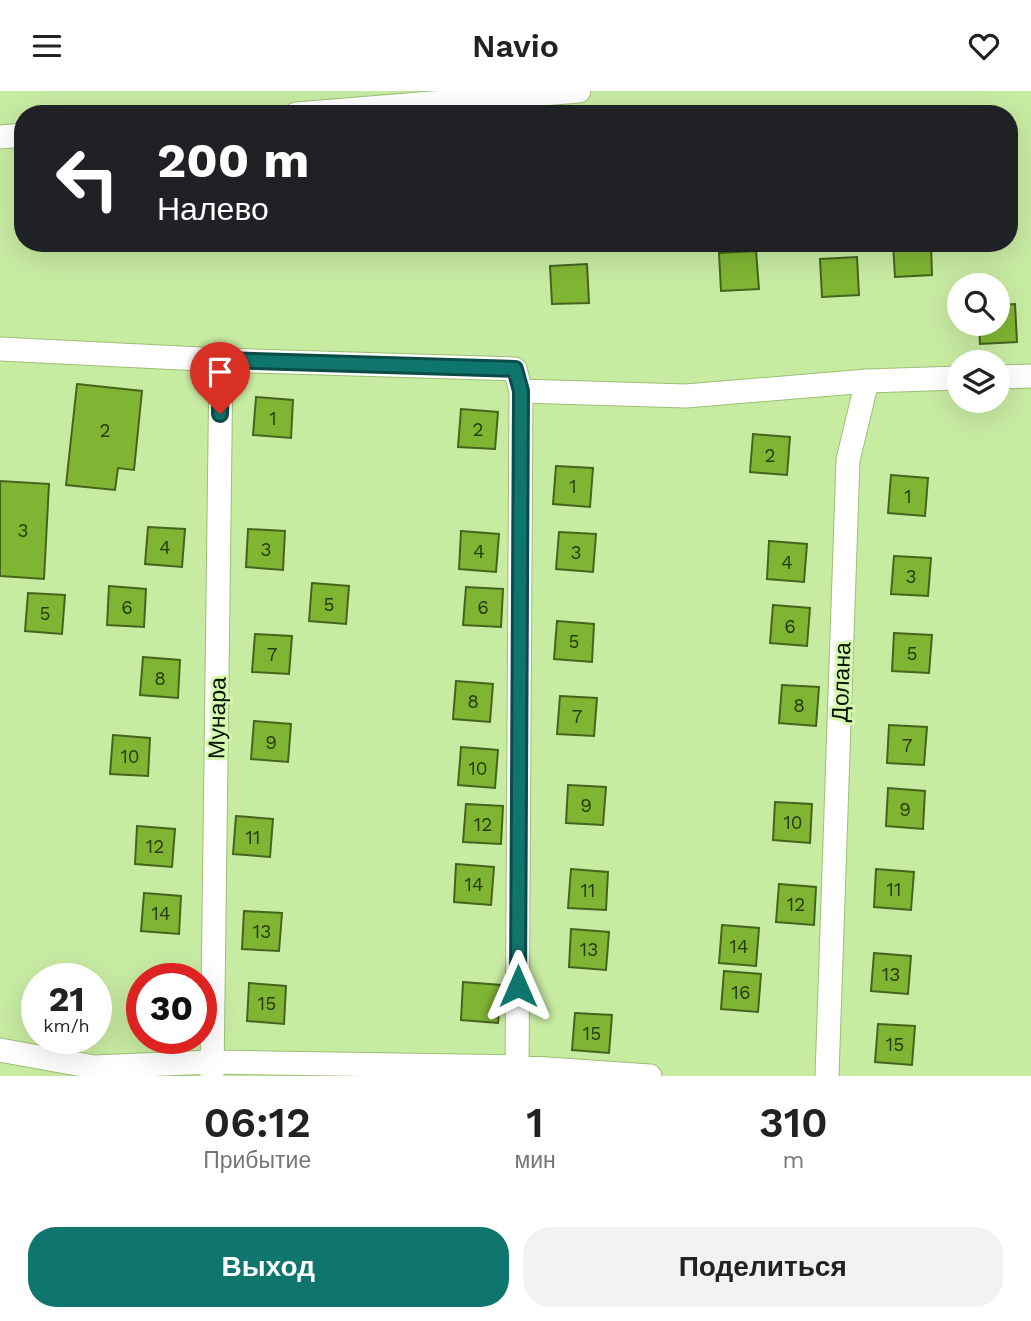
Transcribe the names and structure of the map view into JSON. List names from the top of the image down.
{
  "streets": {
    "street": ["Долана", "Мунара"]
  },
  "house_numbers": [
    "1",
    "2",
    "2",
    "2",
    "1",
    "1",
    "3",
    "4",
    "3",
    "4",
    "3",
    "4",
    "3",
    "5",
    "6",
    "6",
    "5",
    "6",
    "5",
    "5",
    "7",
    "8",
    "8",
    "8",
    "7",
    "9",
    "7",
    "10",
    "10",
    "9",
    "9",
    "10",
    "12",
    "11",
    "12",
    "14",
    "11",
    "11",
    "12",
    "14",
    "13",
    "14",
    "13",
    "13",
    "16",
    "15",
    "15",
    "15"
  ],
  "page": {
    "header": "Navio",
    "turn": ["200 m", "Налево"],
    "speed": "21 km/h",
    "limit": "30",
    "eta": [
      "06:12",
      "Прибытие",
      "1",
      "мин",
      "310",
      "m"
    ],
    "buttons": ["Выход", "Поделиться"]
  }
}
